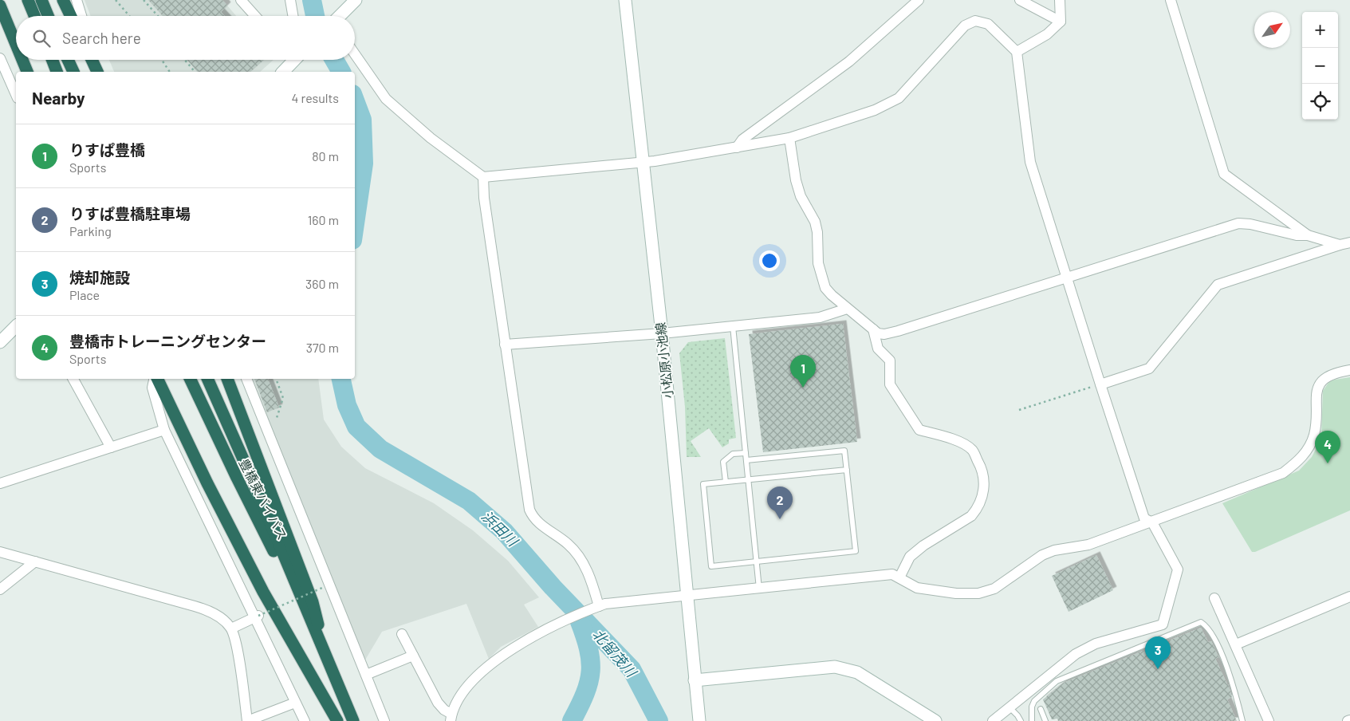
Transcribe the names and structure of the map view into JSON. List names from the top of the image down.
{
  "streets": {
    "highway": ["豊橋東バイパス"],
    "main road": ["小松原小池線"]
  },
  "water": ["浜田川", "北留茂川"],
  "north": "top right",
  "page": {
    "map_buttons": ["+", "−"],
    "search": "Search here",
    "heading": ["Nearby", "4 results"],
    "list": [
      {
        "mark": "1",
        "name": "りすぱ豊橋",
        "note": "Sports",
        "value": "80 m"
      },
      {
        "mark": "2",
        "name": "りすぱ豊橋駐車場",
        "note": "Parking",
        "value": "160 m"
      },
      {
        "mark": "3",
        "name": "焼却施設",
        "note": "Place",
        "value": "360 m"
      },
      {
        "mark": "4",
        "name": "豊橋市トレーニングセンター",
        "note": "Sports",
        "value": "370 m"
      }
    ],
    "pins": [
      "1",
      "4",
      "2",
      "3"
    ]
  }
}
